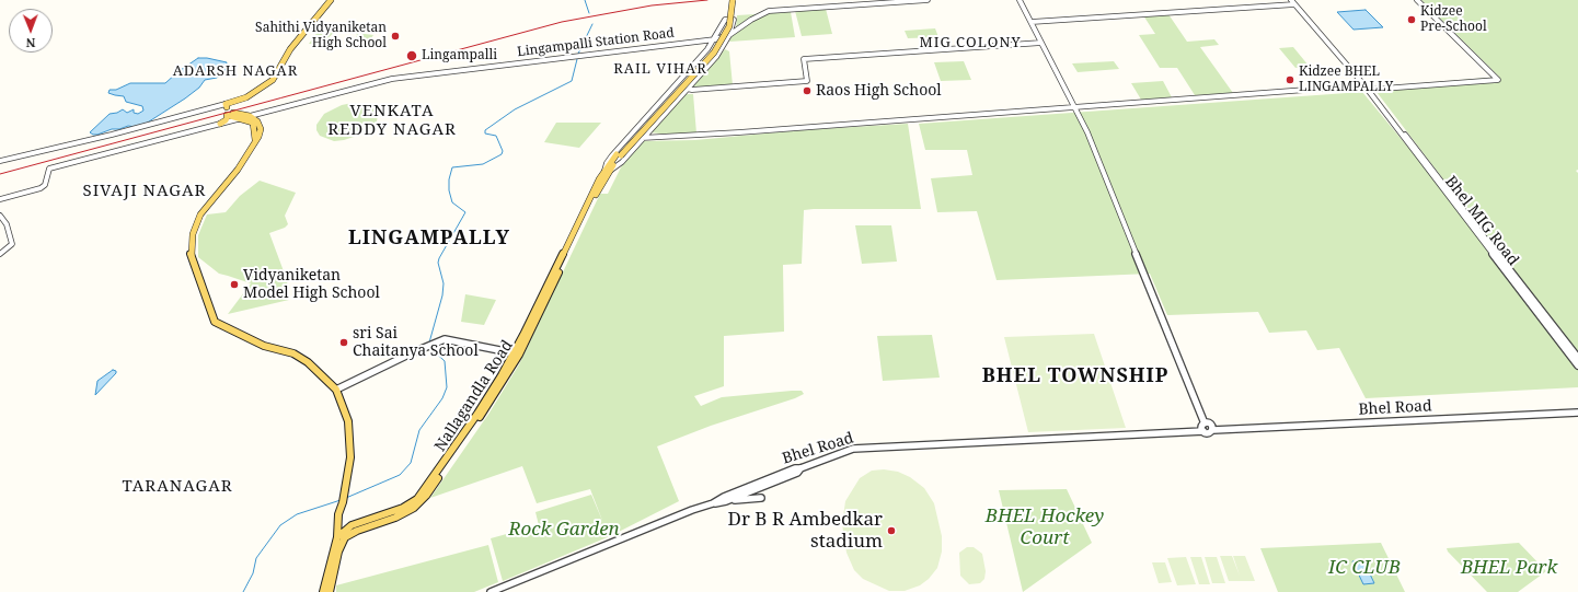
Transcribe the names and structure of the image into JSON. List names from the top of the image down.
{
  "streets": {
    "main road": ["Nallagandla Road"],
    "street": ["Lingampalli Station Road", "Bhel MIG Road", "Bhel Road"]
  },
  "districts": [
    "MIG COLONY",
    "RAIL VIHAR",
    "ADARSH NAGAR",
    "VENKATA REDDY NAGAR",
    "SIVAJI NAGAR",
    "LINGAMPALLY",
    "BHEL TOWNSHIP",
    "TARANAGAR"
  ],
  "parks": [
    "BHEL Hockey Court",
    "Rock Garden",
    "IC CLUB",
    "BHEL Park"
  ],
  "places": [
    "Kidzee Pre-School",
    "Sahithi Vidyaniketan High School",
    "Lingampalli",
    "Kidzee BHEL LINGAMPALLY",
    "Raos High School",
    "Vidyaniketan Model High School",
    "sri Sai Chaitanya School",
    "Dr B R Ambedkar stadium"
  ],
  "north": "bottom"
}
